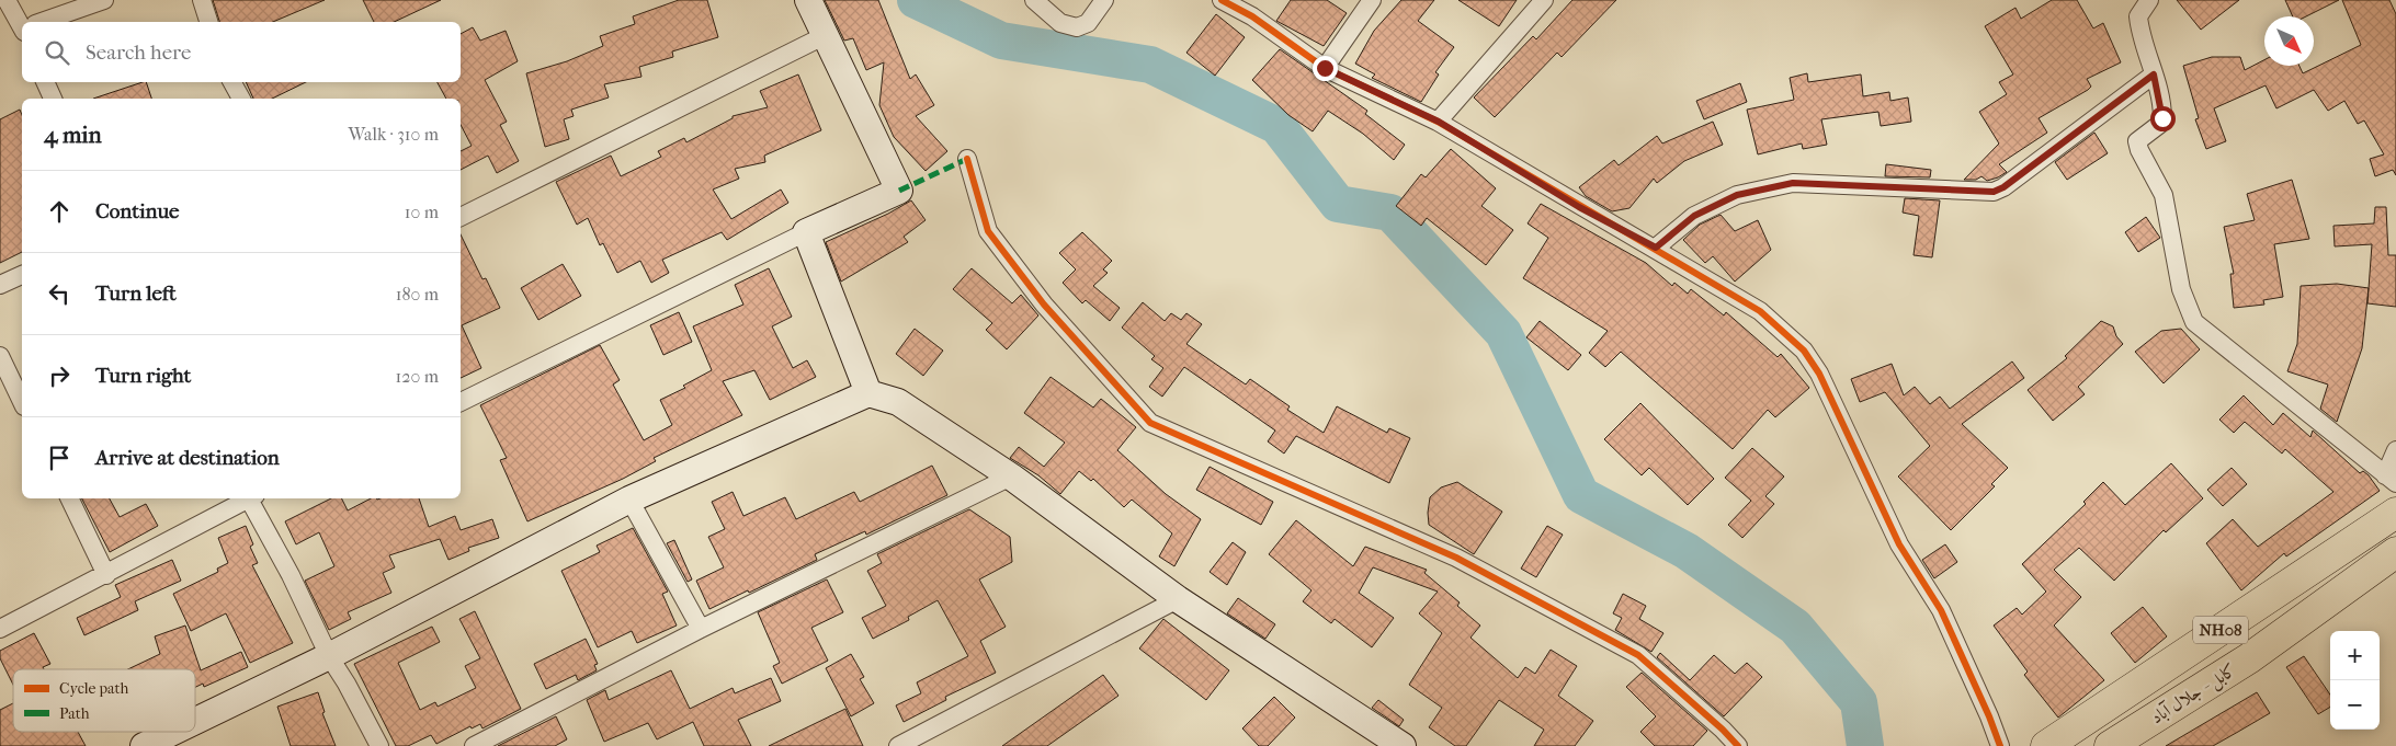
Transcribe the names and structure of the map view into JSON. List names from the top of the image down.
{
  "streets": {
    "highway": ["NH08", "کابل - جلال آباد"]
  },
  "legend": ["Cycle path", "Path"],
  "north": "bottom right",
  "page": {
    "search": "Search here",
    "heading": ["4 min", "Walk · 310 m"],
    "list": [
      ["Continue", "10 m"],
      ["Turn left", "180 m"],
      ["Turn right", "120 m"],
      "Arrive at destination"
    ],
    "map_buttons": ["+", "−"]
  }
}
